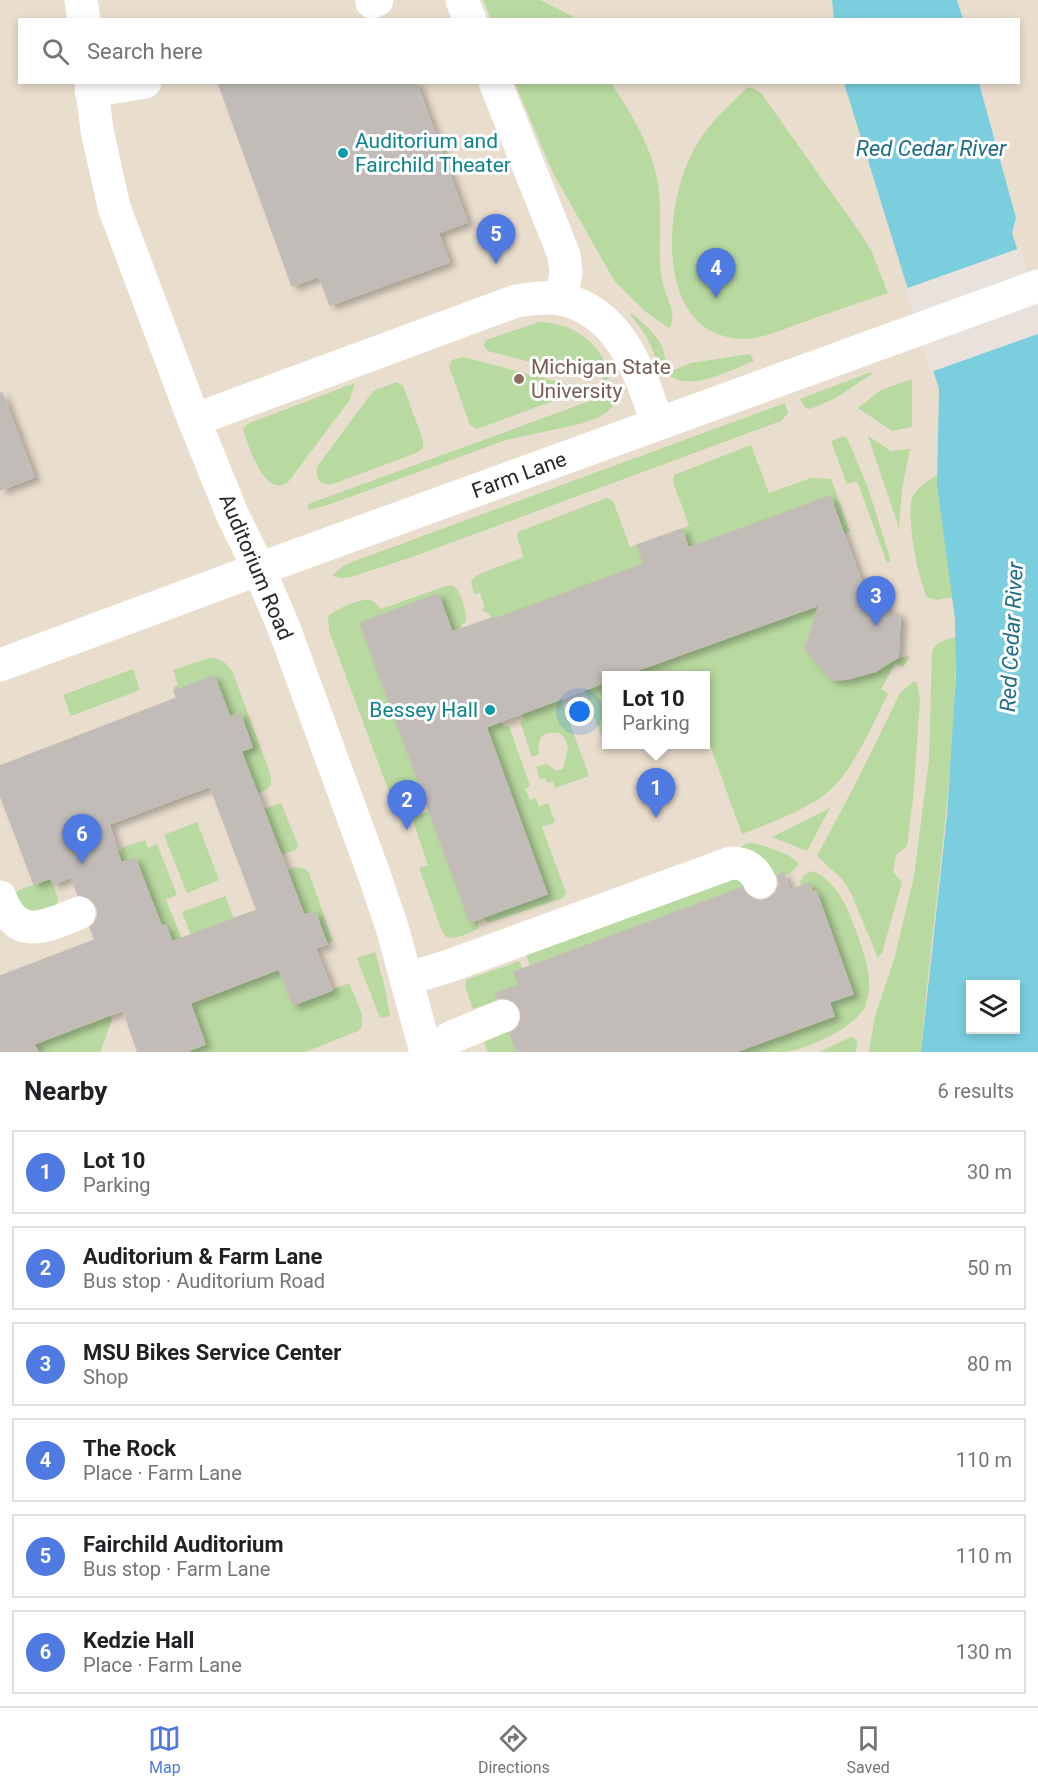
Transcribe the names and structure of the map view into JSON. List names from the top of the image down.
{
  "streets": {
    "street": ["Farm Lane", "Auditorium Road"]
  },
  "crossings": [
    ["Farm Lane", "Auditorium Road"]
  ],
  "water": ["Red Cedar River"],
  "places": ["Auditorium and Fairchild Theater", "Michigan State University", "Bessey Hall"],
  "page": {
    "search": "Search here",
    "pins": [
      "5",
      "4",
      "3",
      "1",
      "2",
      "6"
    ],
    "popup": ["Lot 10", "Parking"],
    "heading": ["Nearby", "6 results"],
    "list": [
      {
        "mark": "1",
        "name": "Lot 10",
        "note": "Parking",
        "value": "30 m"
      },
      {
        "mark": "2",
        "name": "Auditorium & Farm Lane",
        "note": "Bus stop · Auditorium Road",
        "value": "50 m"
      },
      {
        "mark": "3",
        "name": "MSU Bikes Service Center",
        "note": "Shop",
        "value": "80 m"
      },
      {
        "mark": "4",
        "name": "The Rock",
        "note": "Place · Farm Lane",
        "value": "110 m"
      },
      {
        "mark": "5",
        "name": "Fairchild Auditorium",
        "note": "Bus stop · Farm Lane",
        "value": "110 m"
      },
      {
        "mark": "6",
        "name": "Kedzie Hall",
        "note": "Place · Farm Lane",
        "value": "130 m"
      }
    ],
    "nav": ["Map", "Directions", "Saved"]
  }
}
